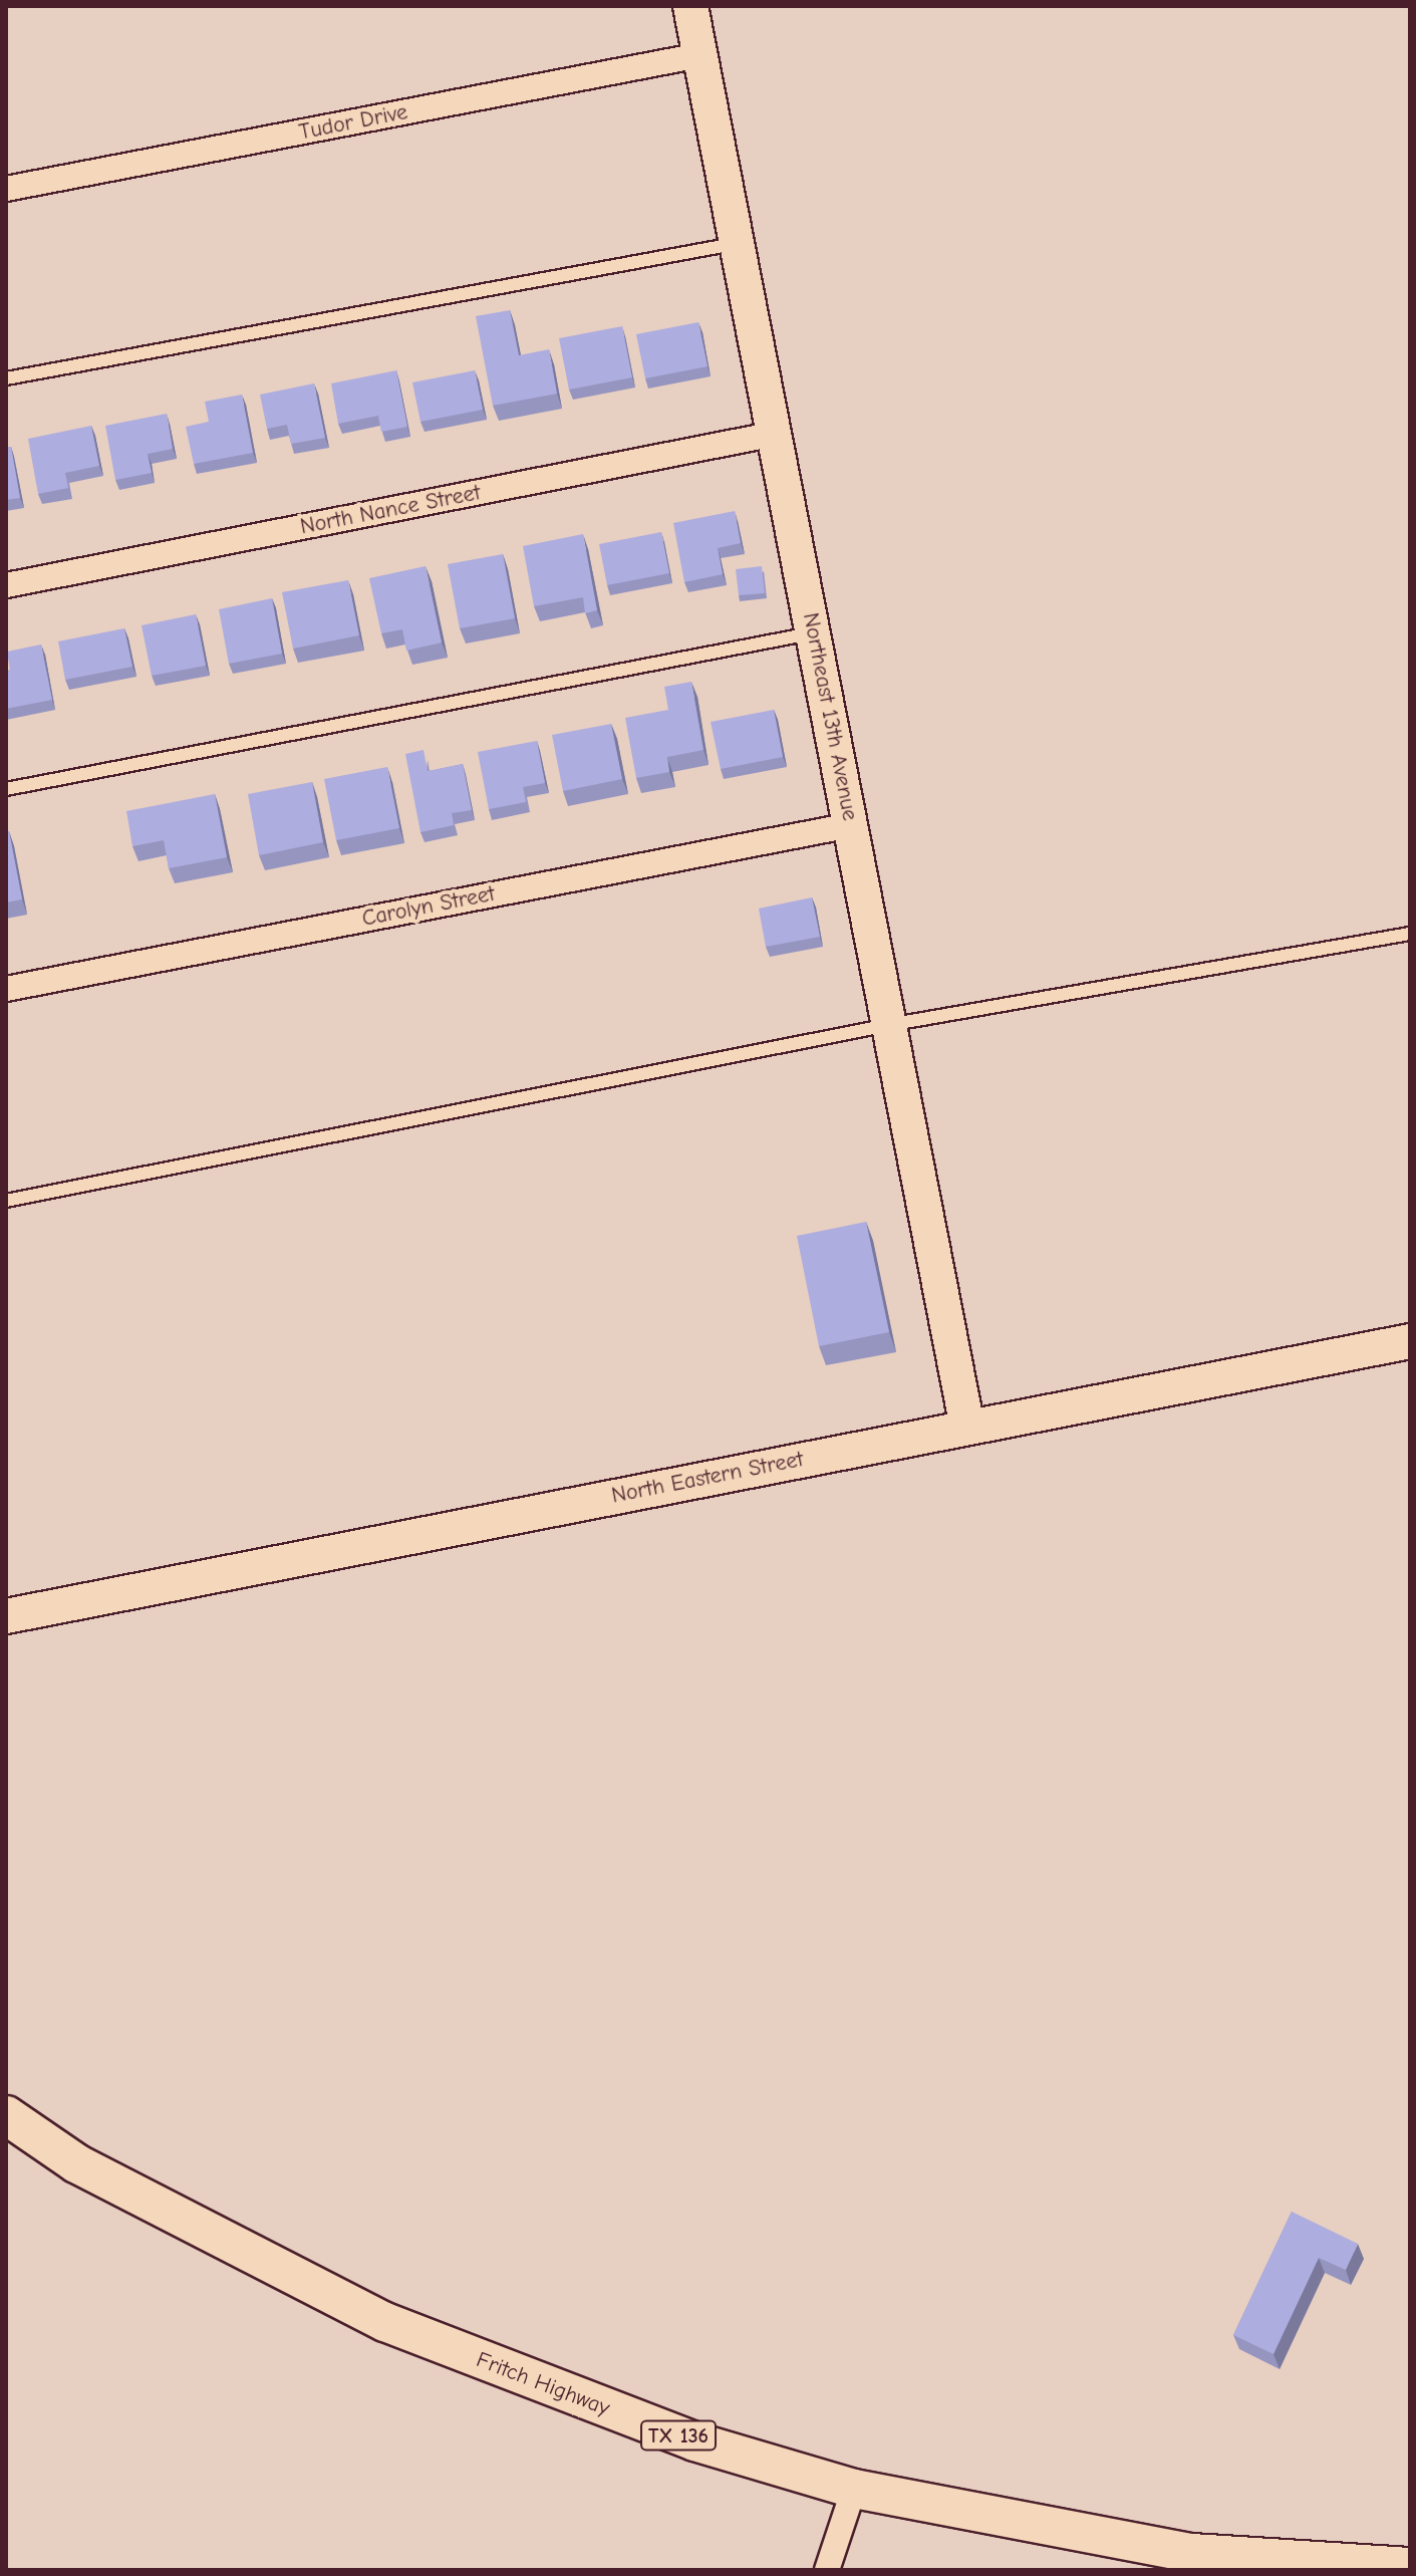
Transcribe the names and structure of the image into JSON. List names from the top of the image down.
{
  "streets": {
    "main road": ["Fritch Highway", "TX 136"],
    "street": [
      "Tudor Drive",
      "North Nance Street",
      "Northeast 13th Avenue",
      "Carolyn Street",
      "North Eastern Street"
    ]
  },
  "crossings": [
    ["Tudor Drive", "Northeast 13th Avenue"],
    ["North Nance Street", "Northeast 13th Avenue"],
    ["Northeast 13th Avenue", "Carolyn Street"],
    ["Northeast 13th Avenue", "North Eastern Street"]
  ]
}
